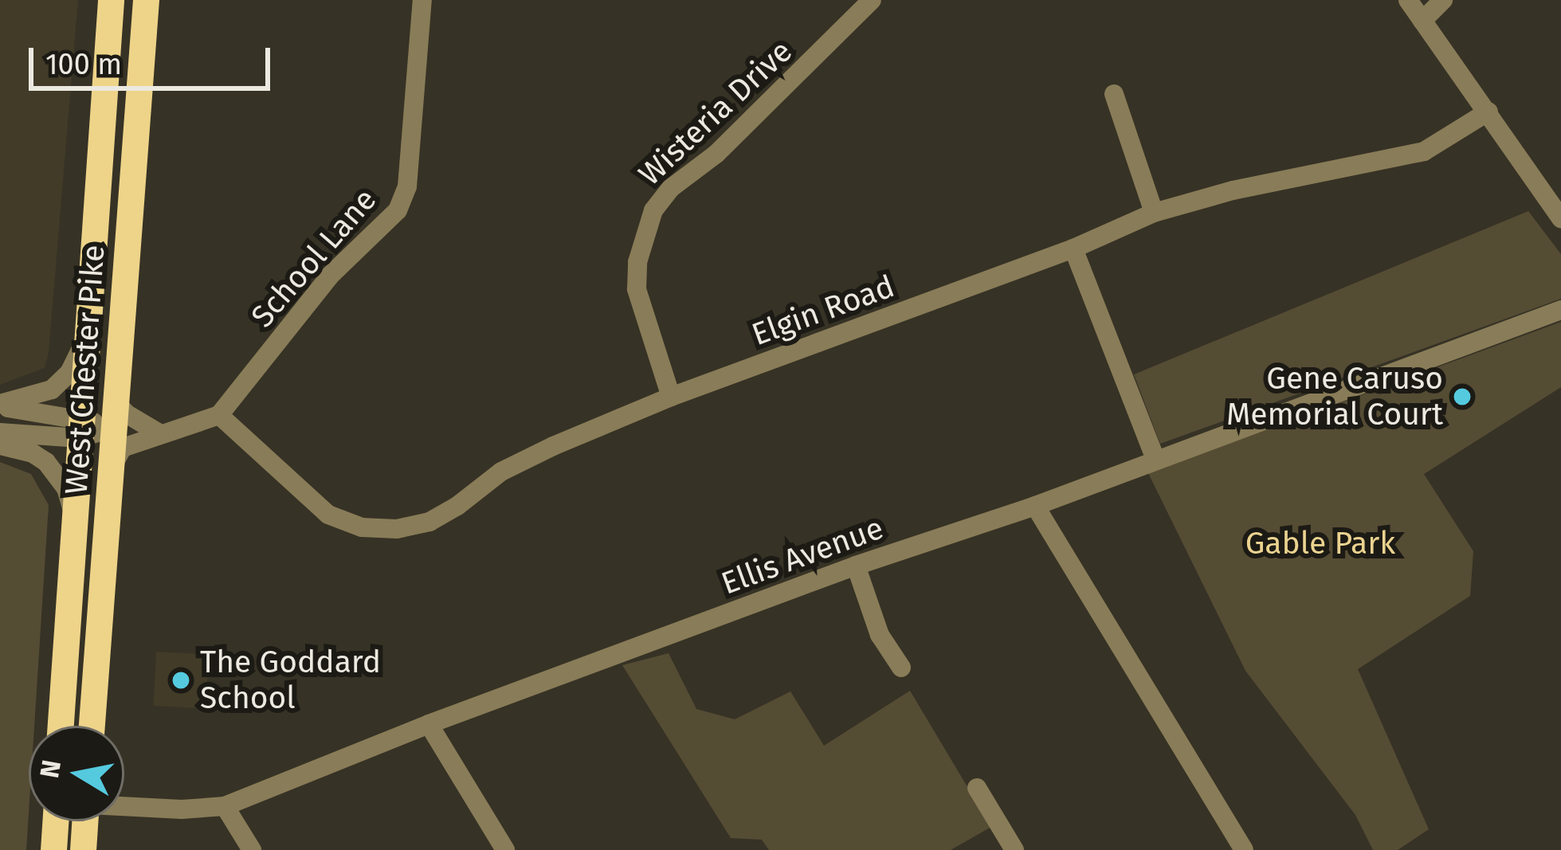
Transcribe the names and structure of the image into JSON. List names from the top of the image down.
{
  "streets": {
    "highway": ["West Chester Pike"],
    "street": [
      "Wisteria Drive",
      "School Lane",
      "Elgin Road",
      "Ellis Avenue"
    ]
  },
  "crossings": [
    ["Wisteria Drive", "Elgin Road"],
    ["School Lane", "Elgin Road"]
  ],
  "parks": ["Gable Park"],
  "places": ["Gene Caruso Memorial Court", "The Goddard School"],
  "scale_bar": "100 m",
  "north": "left"
}
